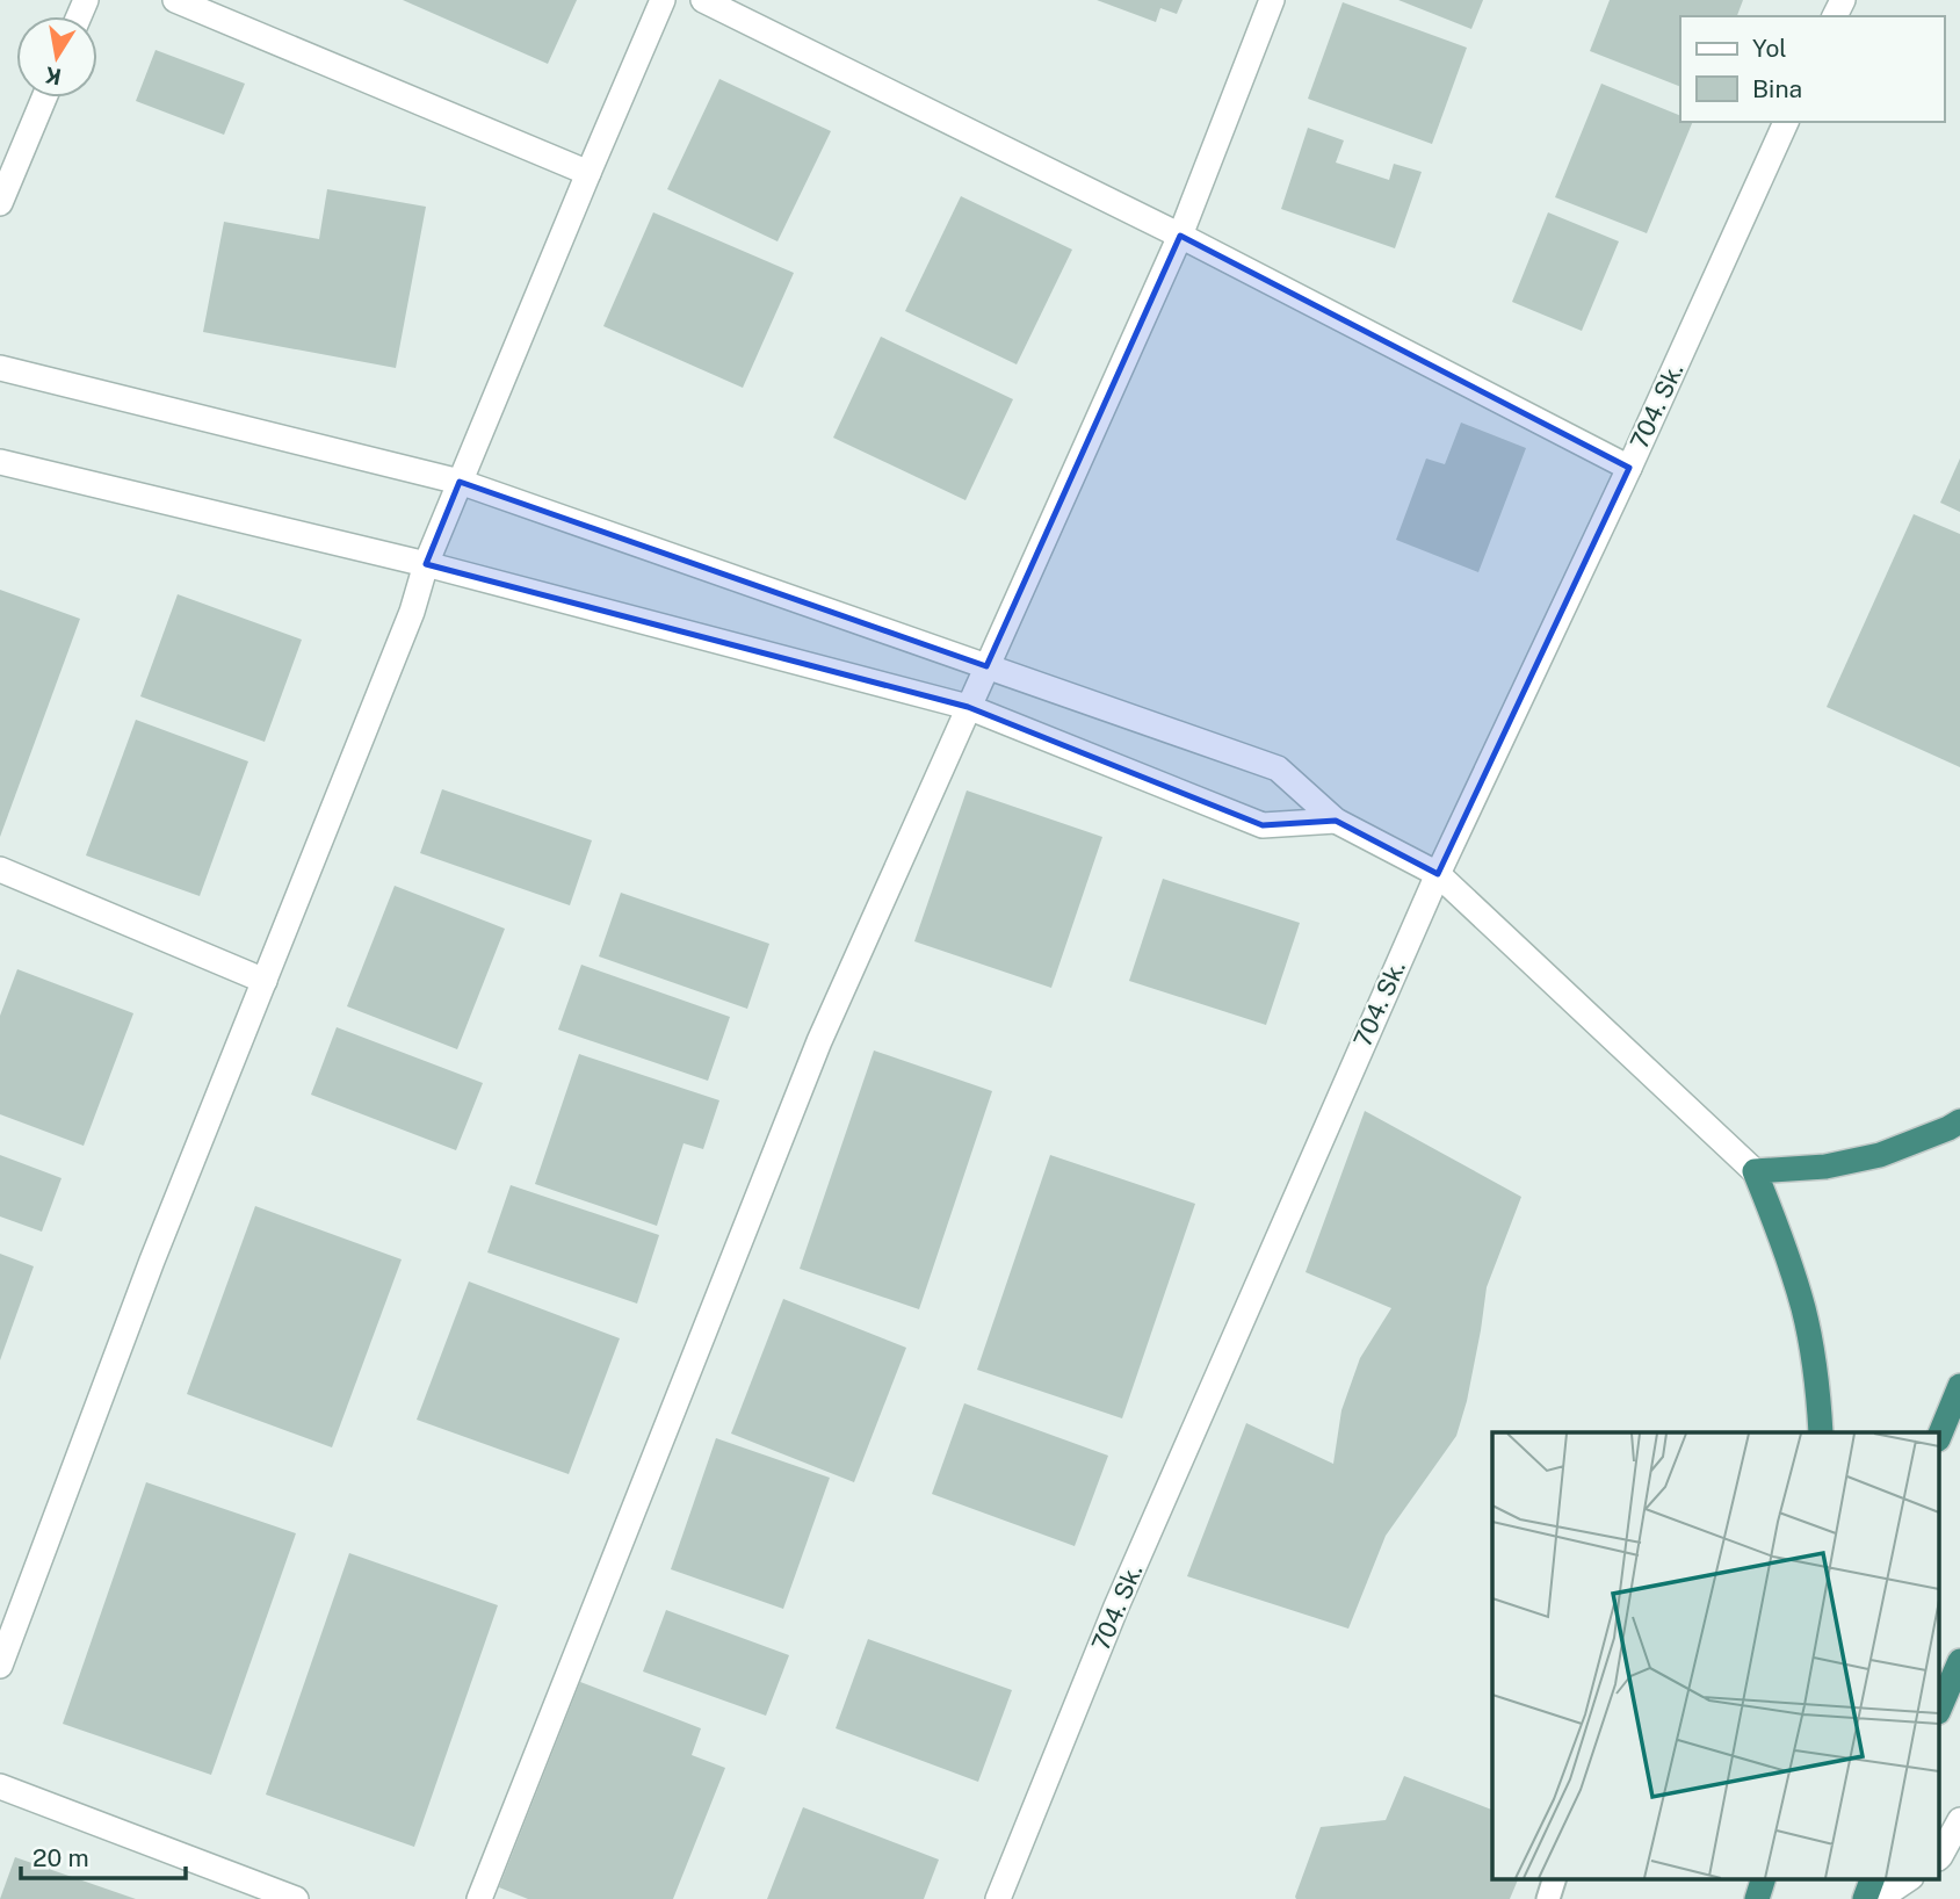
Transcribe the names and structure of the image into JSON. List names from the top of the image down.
{
  "streets": {
    "street": ["704. Sk."]
  },
  "legend": ["Yol", "Bina"],
  "scale_bar": "20 m",
  "north": "bottom"
}
